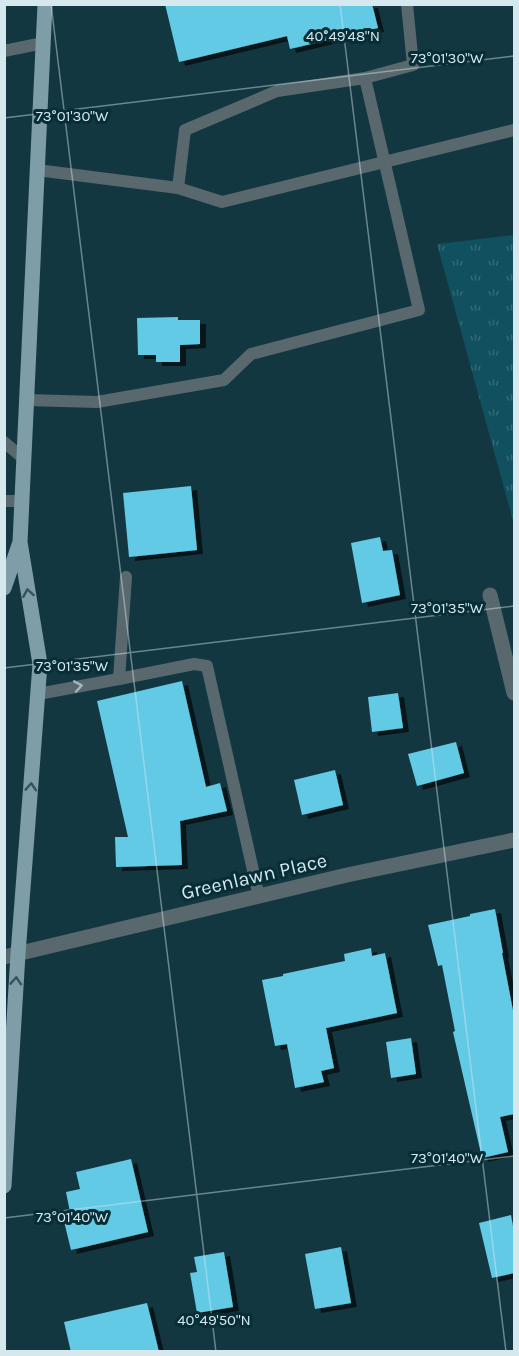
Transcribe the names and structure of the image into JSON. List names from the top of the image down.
{
  "streets": {
    "street": ["Greenlawn Place"]
  },
  "coordinates": [
    "40°49'48\"N",
    "73°01'30\"W",
    "73°01'35\"W",
    "73°01'40\"W",
    "40°49'50\"N"
  ]
}
